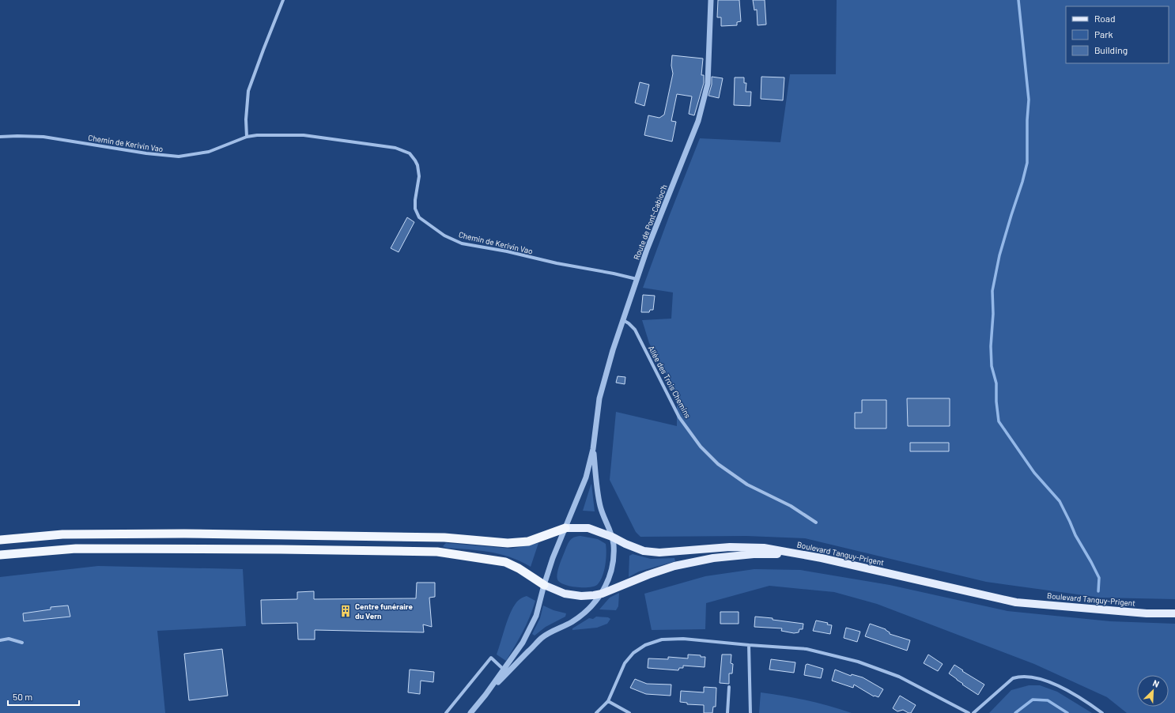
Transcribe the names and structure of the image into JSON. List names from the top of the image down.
{
  "streets": {
    "main road": ["Boulevard Tanguy-Prigent"],
    "street": ["Chemin de Kerivin Vao", "Route de Pont-Cabioc'h", "Allée des Trois Chemins"]
  },
  "crossings": [
    ["Chemin de Kerivin Vao", "Route de Pont-Cabioc'h"],
    ["Route de Pont-Cabioc'h", "Allée des Trois Chemins"],
    ["Route de Pont-Cabioc'h", "Boulevard Tanguy-Prigent"]
  ],
  "places": {
    "building": ["Centre funéraire du Vern"]
  },
  "legend": ["Road", "Park", "Building"],
  "scale_bar": "50 m",
  "north": "top right"
}
